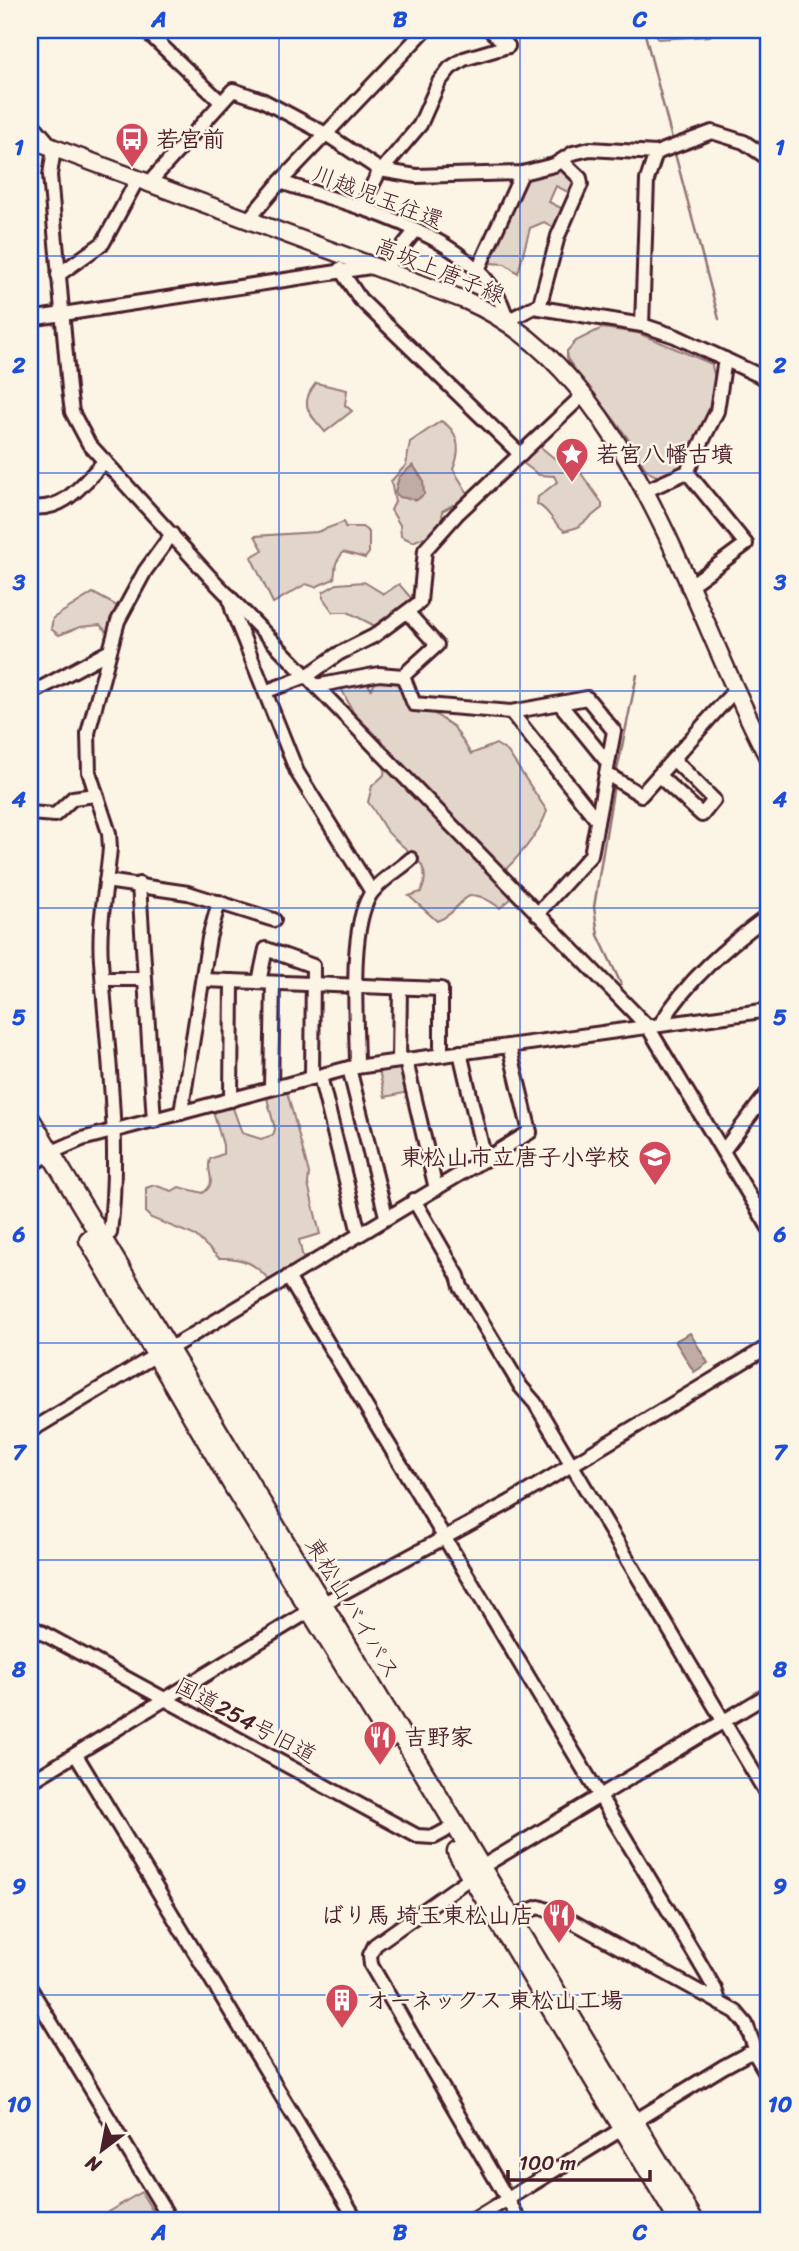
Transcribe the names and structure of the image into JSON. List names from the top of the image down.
{
  "streets": {
    "highway": ["東松山バイパス"],
    "main road": ["高坂上唐子線"],
    "street": ["川越児玉往還", "国道254号旧道"]
  },
  "crossings": [
    ["川越児玉往還", "高坂上唐子線"],
    ["東松山バイパス", "国道254号旧道"]
  ],
  "places": {
    "bus stop": ["若宮前"],
    "place": ["若宮八幡古墳"],
    "school or university": ["東松山市立唐子小学校"],
    "restaurant": ["吉野家", "ばり馬 埼玉東松山店"],
    "building": ["オーネックス 東松山工場"]
  },
  "scale_bar": "100 m",
  "north": "bottom left",
  "grid": {
    "columns": ["A", "B", "C"],
    "rows": [
      "1",
      "2",
      "3",
      "4",
      "5",
      "6",
      "7",
      "8",
      "9",
      "10"
    ]
  }
}
